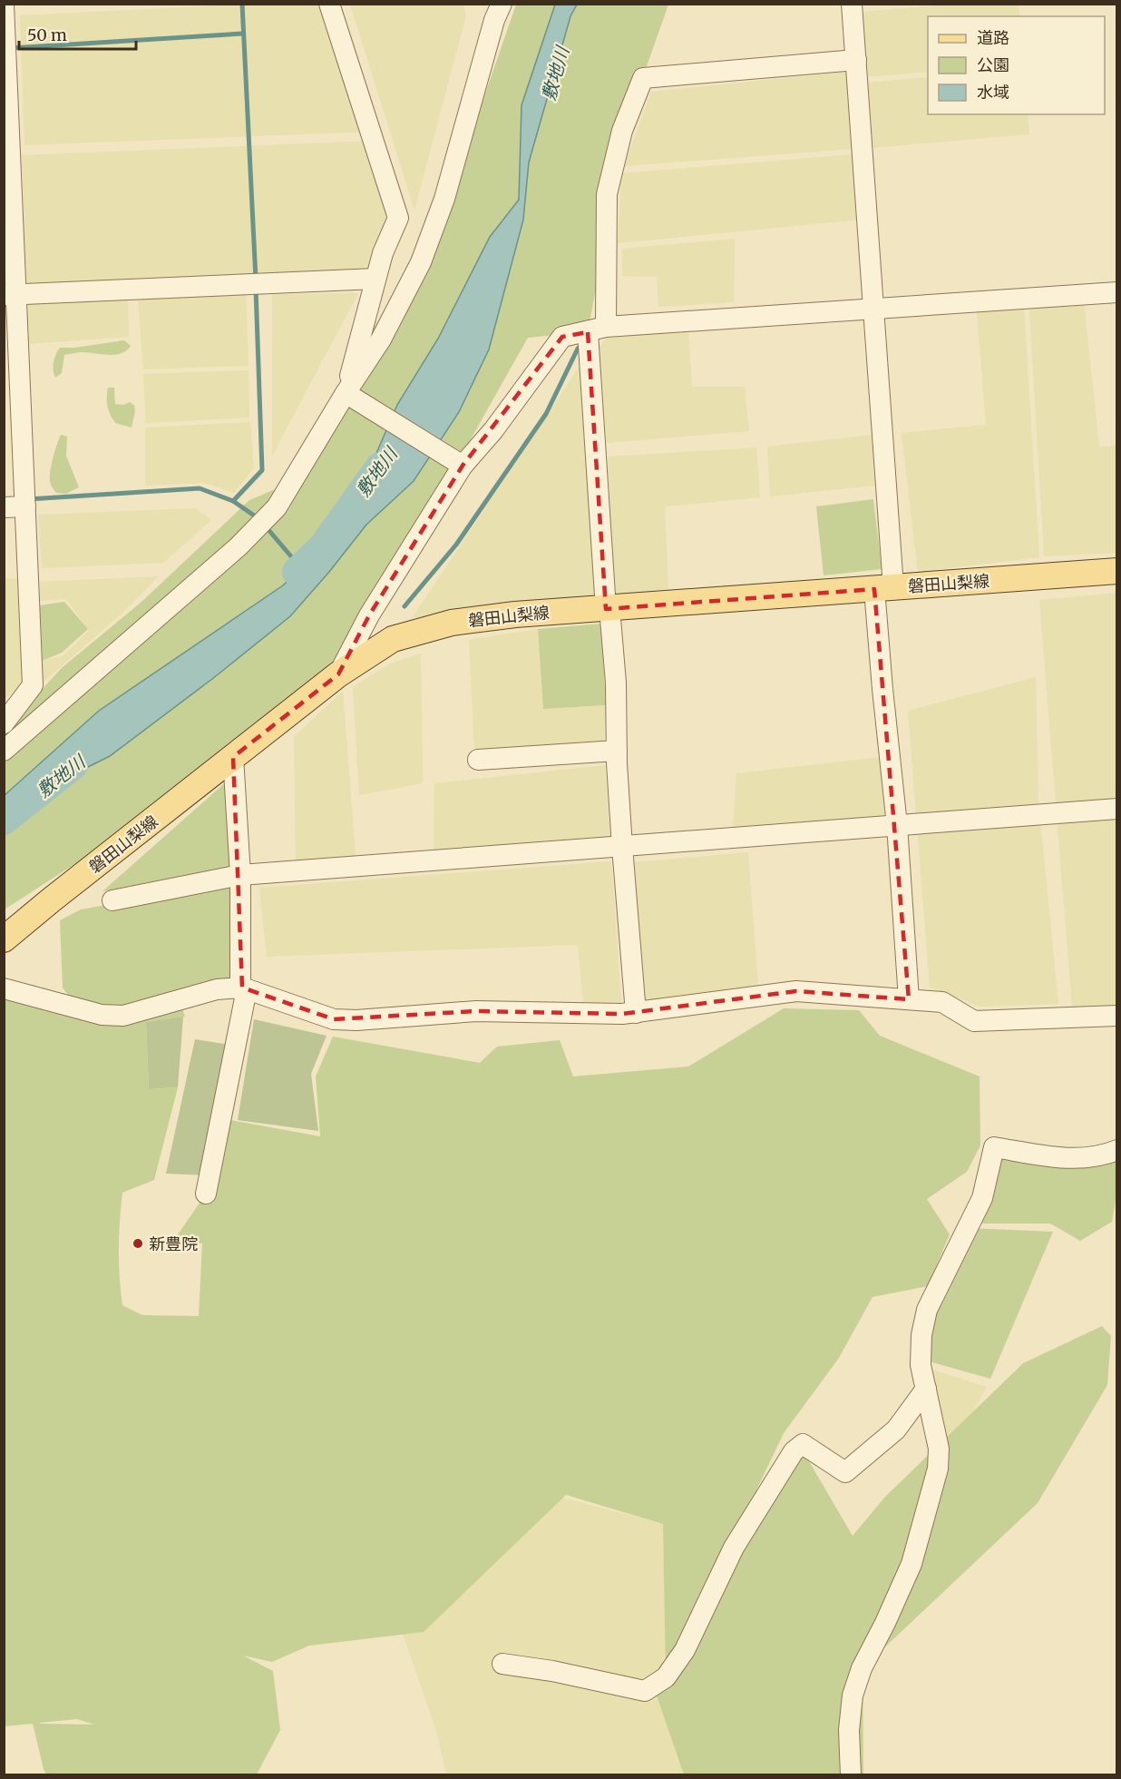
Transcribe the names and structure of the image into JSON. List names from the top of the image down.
{
  "streets": {
    "main road": ["磐田山梨線"]
  },
  "water": ["敷地川"],
  "places": ["新豊院"],
  "legend": ["道路", "公園", "水域"],
  "scale_bar": "50 m"
}
